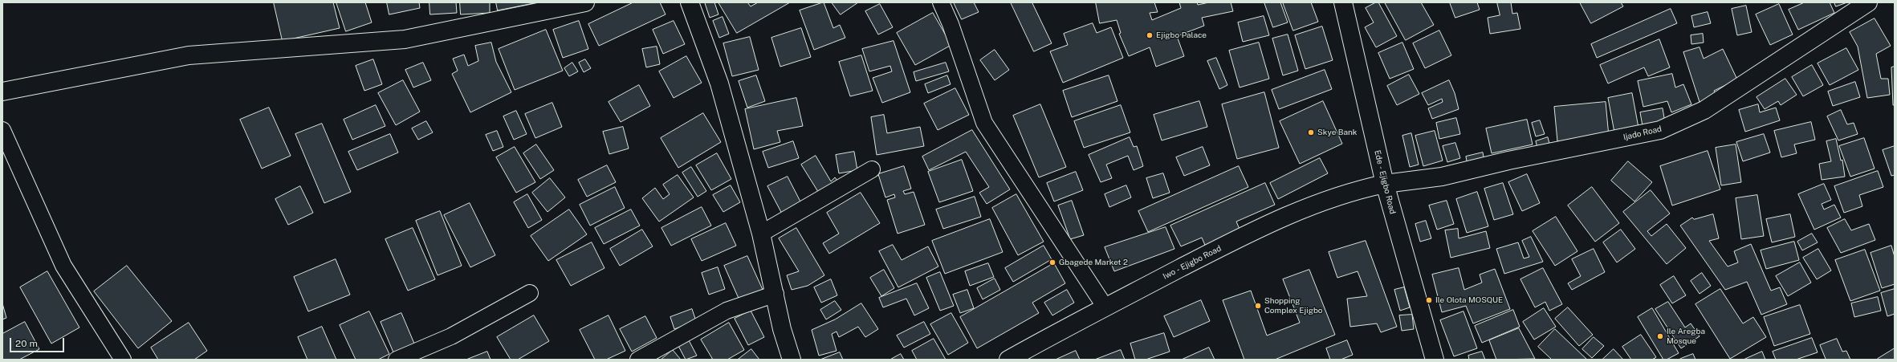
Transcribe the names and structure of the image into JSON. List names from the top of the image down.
{
  "streets": {
    "main road": ["Ijado Road", "Ede - Ejigbo Road", "Iwo - Ejigbo Road"]
  },
  "crossings": [
    ["Ijado Road", "Ede - Ejigbo Road"],
    ["Ijado Road", "Iwo - Ejigbo Road"],
    ["Ede - Ejigbo Road", "Iwo - Ejigbo Road"]
  ],
  "places": [
    "Ejigbo Palace",
    "Skye Bank",
    "Gbagede Market 2",
    "Ile Olota MOSQUE",
    "Shopping Complex Ejigbo",
    "Ile Aregba Mosque"
  ],
  "scale_bar": "20 m"
}
